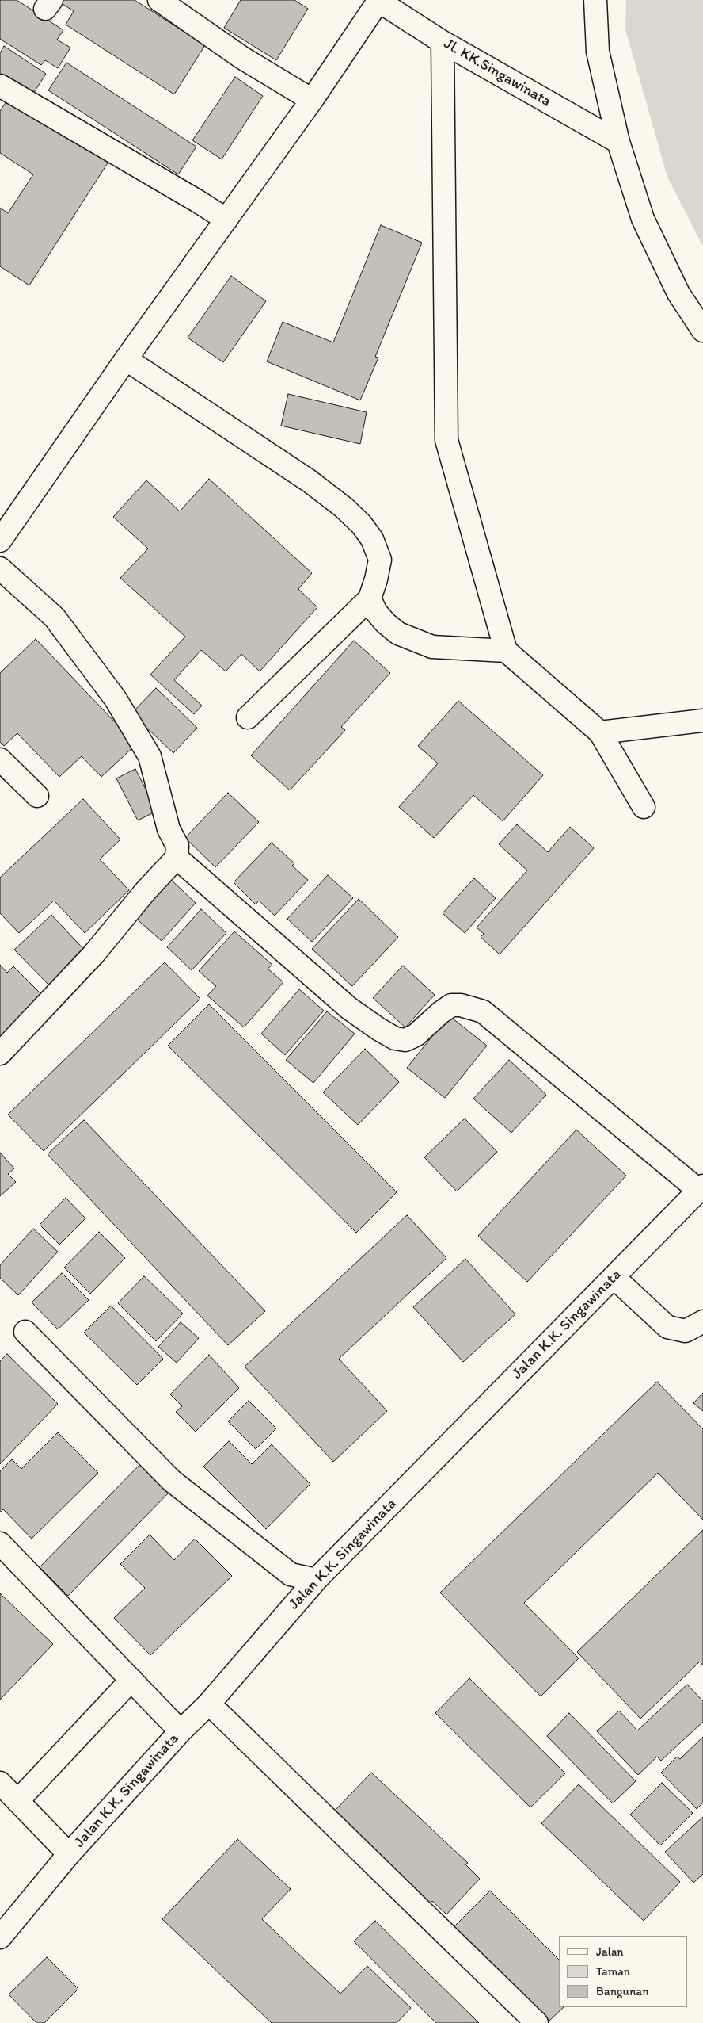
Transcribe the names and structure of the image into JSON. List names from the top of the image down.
{
  "streets": {
    "street": ["Jl. KK.Singawinata", "Jalan K.K. Singawinata"]
  },
  "legend": ["Jalan", "Taman", "Bangunan"]
}
